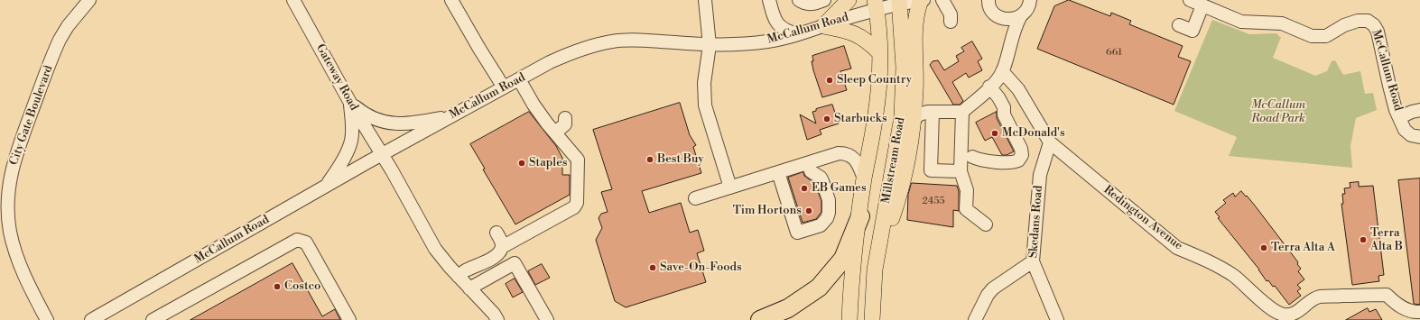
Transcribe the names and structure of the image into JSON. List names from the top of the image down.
{
  "streets": {
    "main road": ["Millstream Road"],
    "street": [
      "McCallum Road",
      "Gateway Road",
      "City Gate Boulevard",
      "Redington Avenue",
      "Skedans Road"
    ]
  },
  "crossings": [
    ["McCallum Road", "Gateway Road"],
    ["McCallum Road", "Millstream Road"],
    ["Redington Avenue", "Skedans Road"]
  ],
  "parks": ["McCallum Road Park"],
  "places": [
    "Sleep Country",
    "Starbucks",
    "McDonald's",
    "Best Buy",
    "Staples",
    "EB Games",
    "Tim Hortons",
    "Terra Alta B",
    "Terra Alta A",
    "Save-On-Foods",
    "Costco"
  ],
  "house_numbers": ["661", "2455"]
}
